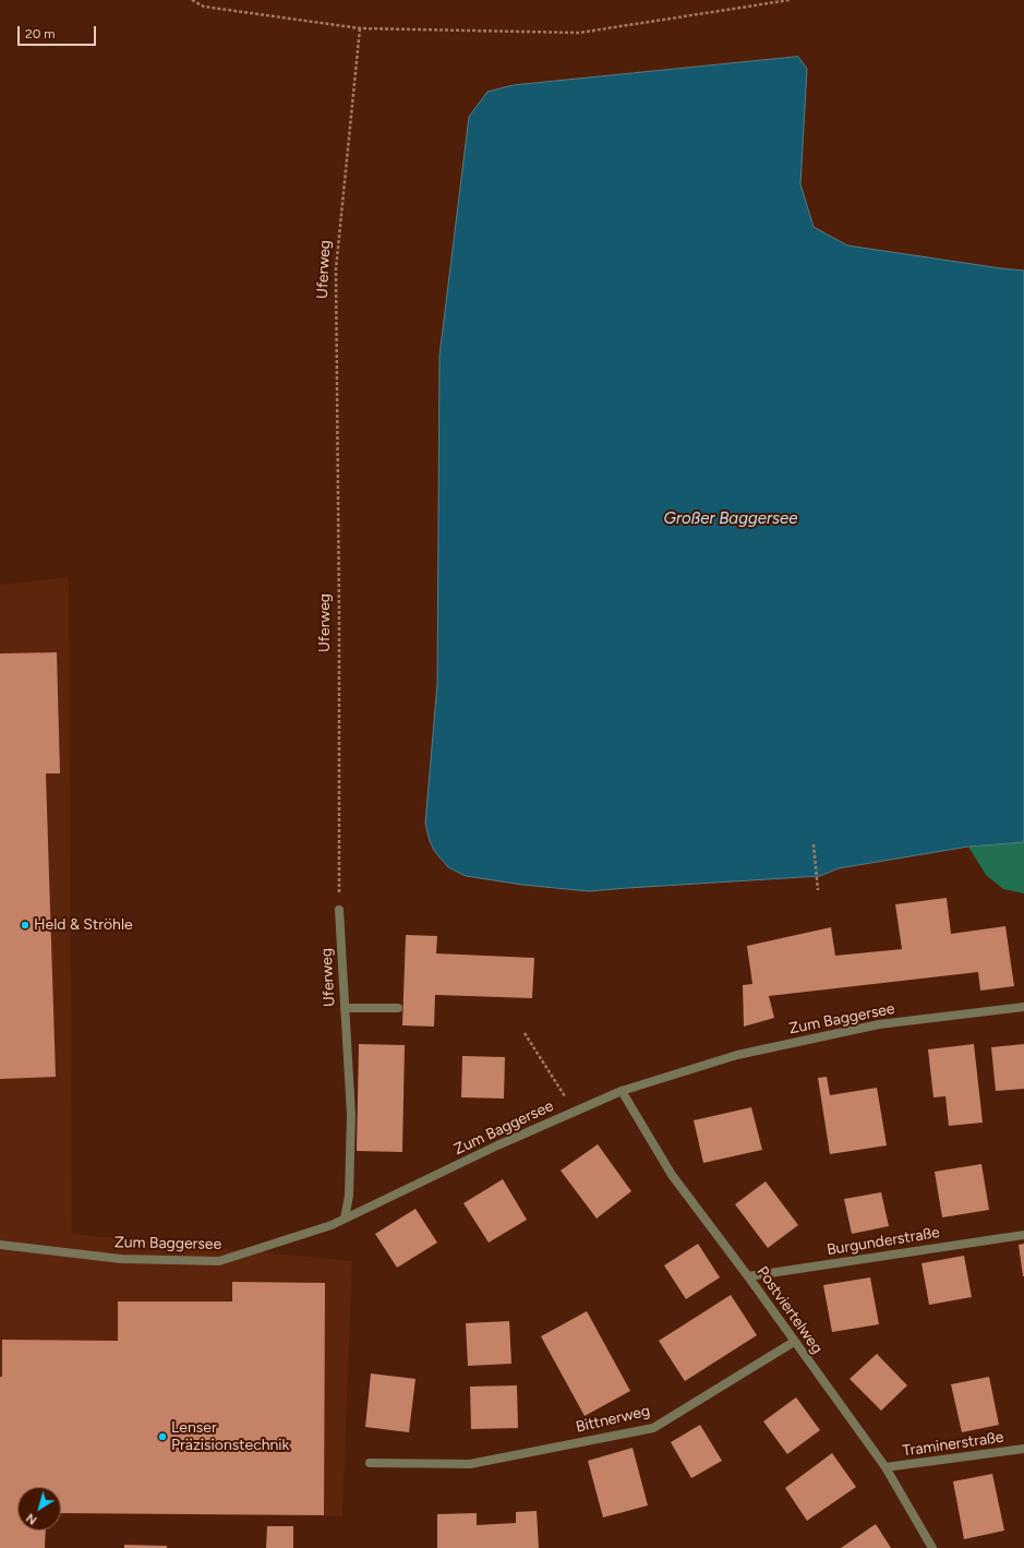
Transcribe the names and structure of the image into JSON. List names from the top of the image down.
{
  "streets": {
    "street": [
      "Uferweg",
      "Zum Baggersee",
      "Burgunderstraße",
      "Postviertelweg",
      "Bittnerweg",
      "Traminerstraße"
    ]
  },
  "crossings": [
    ["Uferweg", "Zum Baggersee"],
    ["Zum Baggersee", "Postviertelweg"],
    ["Burgunderstraße", "Postviertelweg"],
    ["Postviertelweg", "Bittnerweg"],
    ["Postviertelweg", "Traminerstraße"]
  ],
  "water": ["Großer Baggersee"],
  "places": ["Held & Ströhle", "Lenser Präzisionstechnik"],
  "scale_bar": "20 m",
  "north": "bottom left"
}
